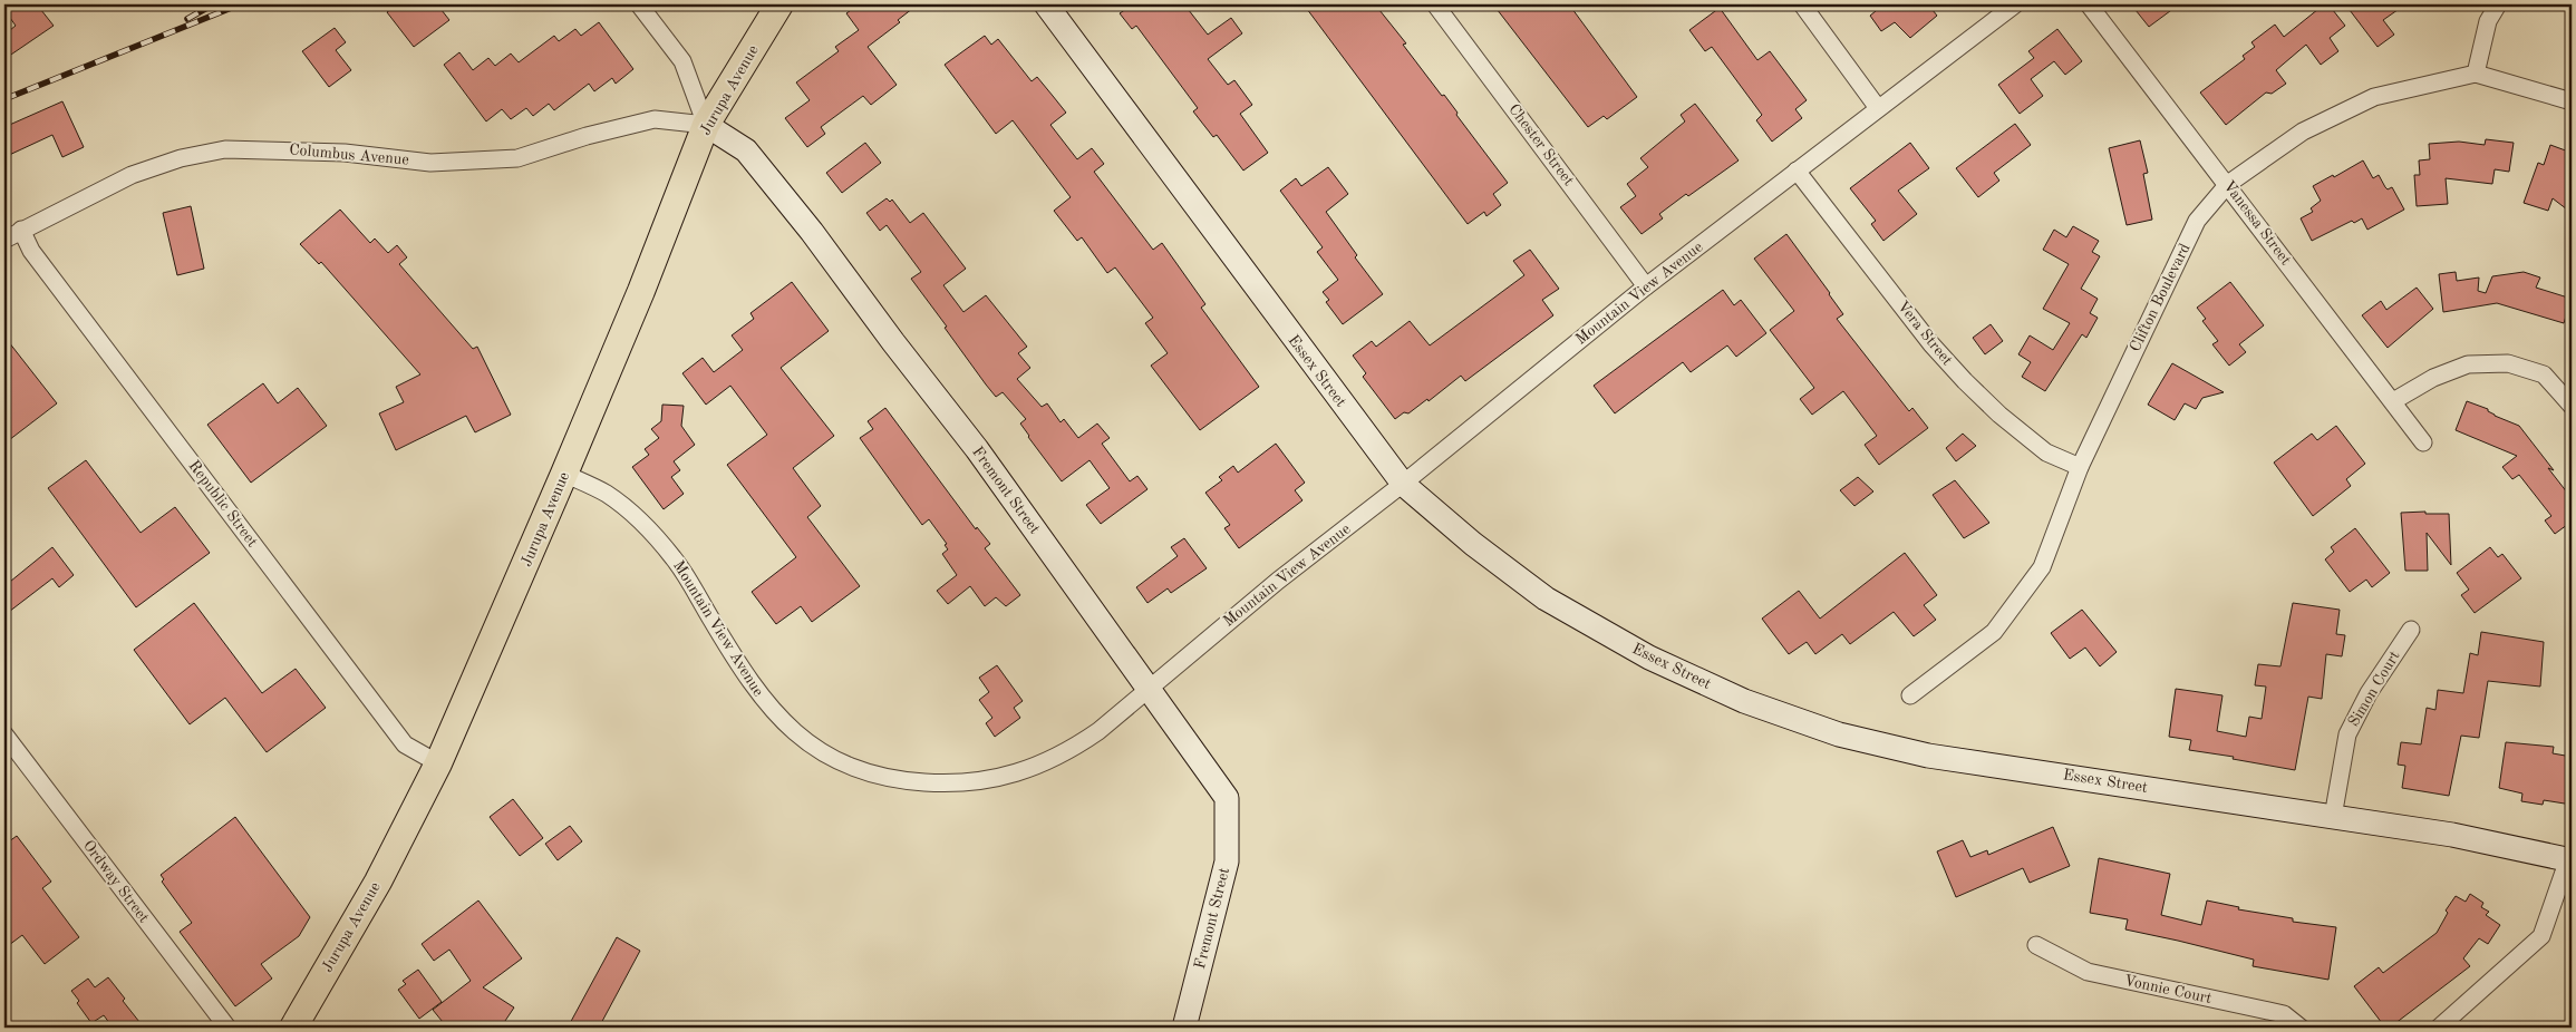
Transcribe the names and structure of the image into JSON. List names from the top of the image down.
{
  "streets": {
    "main road": ["Jurupa Avenue"],
    "street": [
      "Chester Street",
      "Columbus Avenue",
      "Vanessa Street",
      "Mountain View Avenue",
      "Clifton Boulevard",
      "Vera Street",
      "Essex Street",
      "Fremont Street",
      "Republic Street",
      "Simon Court",
      "Ordway Street",
      "Vonnie Court"
    ]
  },
  "crossings": [
    ["Jurupa Avenue", "Columbus Avenue"],
    ["Jurupa Avenue", "Mountain View Avenue"],
    ["Jurupa Avenue", "Fremont Street"],
    ["Jurupa Avenue", "Republic Street"],
    ["Chester Street", "Mountain View Avenue"],
    ["Columbus Avenue", "Fremont Street"],
    ["Columbus Avenue", "Republic Street"],
    ["Vanessa Street", "Clifton Boulevard"],
    ["Mountain View Avenue", "Vera Street"],
    ["Mountain View Avenue", "Essex Street"],
    ["Mountain View Avenue", "Fremont Street"],
    ["Clifton Boulevard", "Vera Street"],
    ["Essex Street", "Simon Court"]
  ]
}
